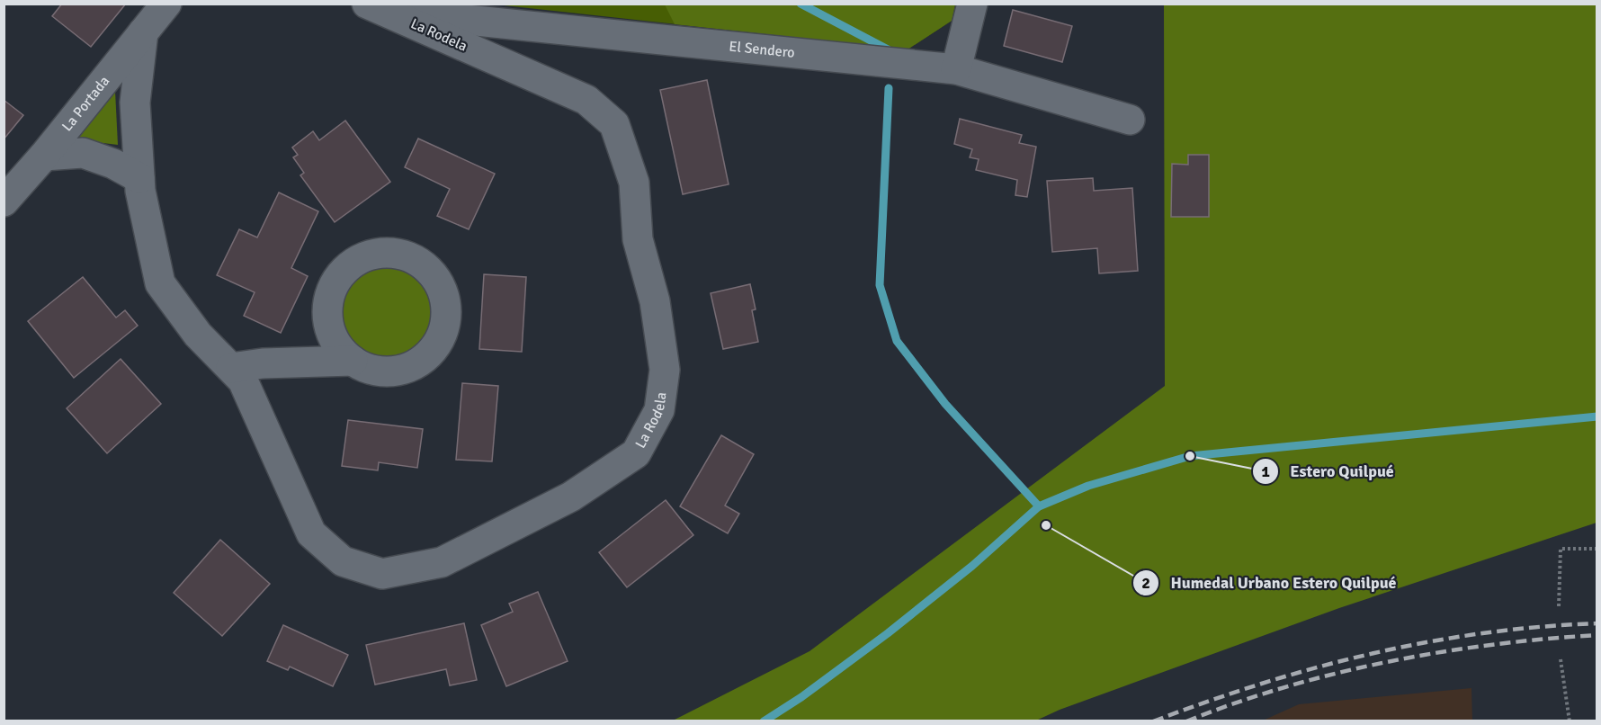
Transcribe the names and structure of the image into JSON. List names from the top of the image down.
{
  "streets": {
    "street": ["La Rodela", "El Sendero", "La Portada"]
  },
  "crossings": [
    ["La Rodela", "El Sendero"],
    ["La Rodela", "La Portada"]
  ],
  "places": ["Estero Quilpué", "Humedal Urbano Estero Quilpué"]
}
